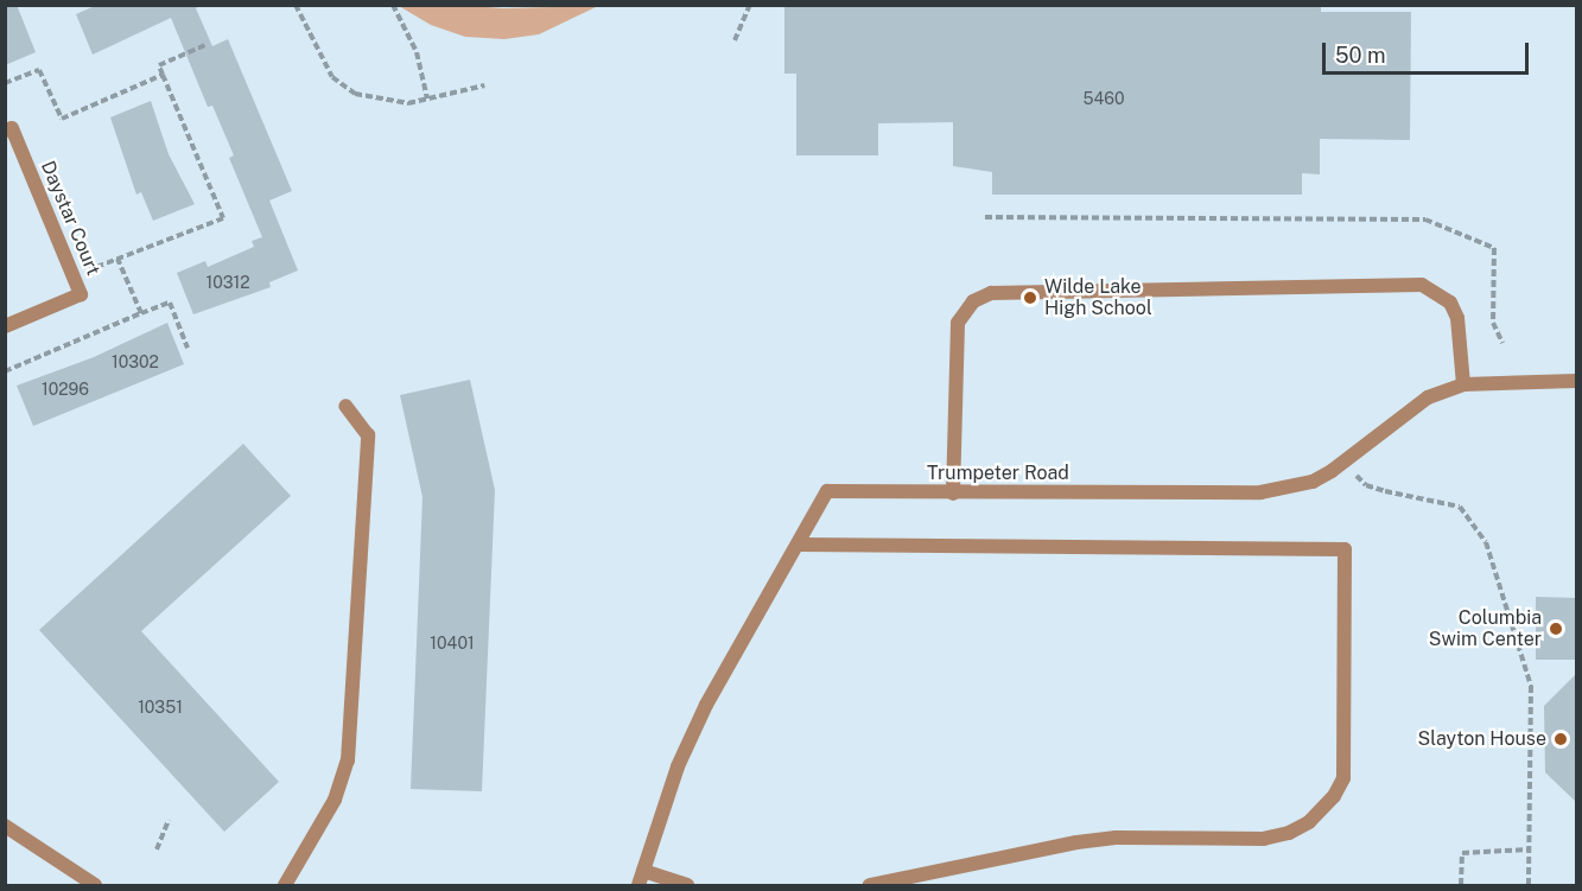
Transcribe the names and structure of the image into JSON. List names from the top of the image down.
{
  "streets": {
    "street": ["Daystar Court", "Trumpeter Road"]
  },
  "places": ["Wilde Lake High School", "Columbia Swim Center", "Slayton House"],
  "house_numbers": [
    "5460",
    "10312",
    "10302",
    "10296",
    "10401",
    "10351"
  ],
  "scale_bar": "50 m"
}
